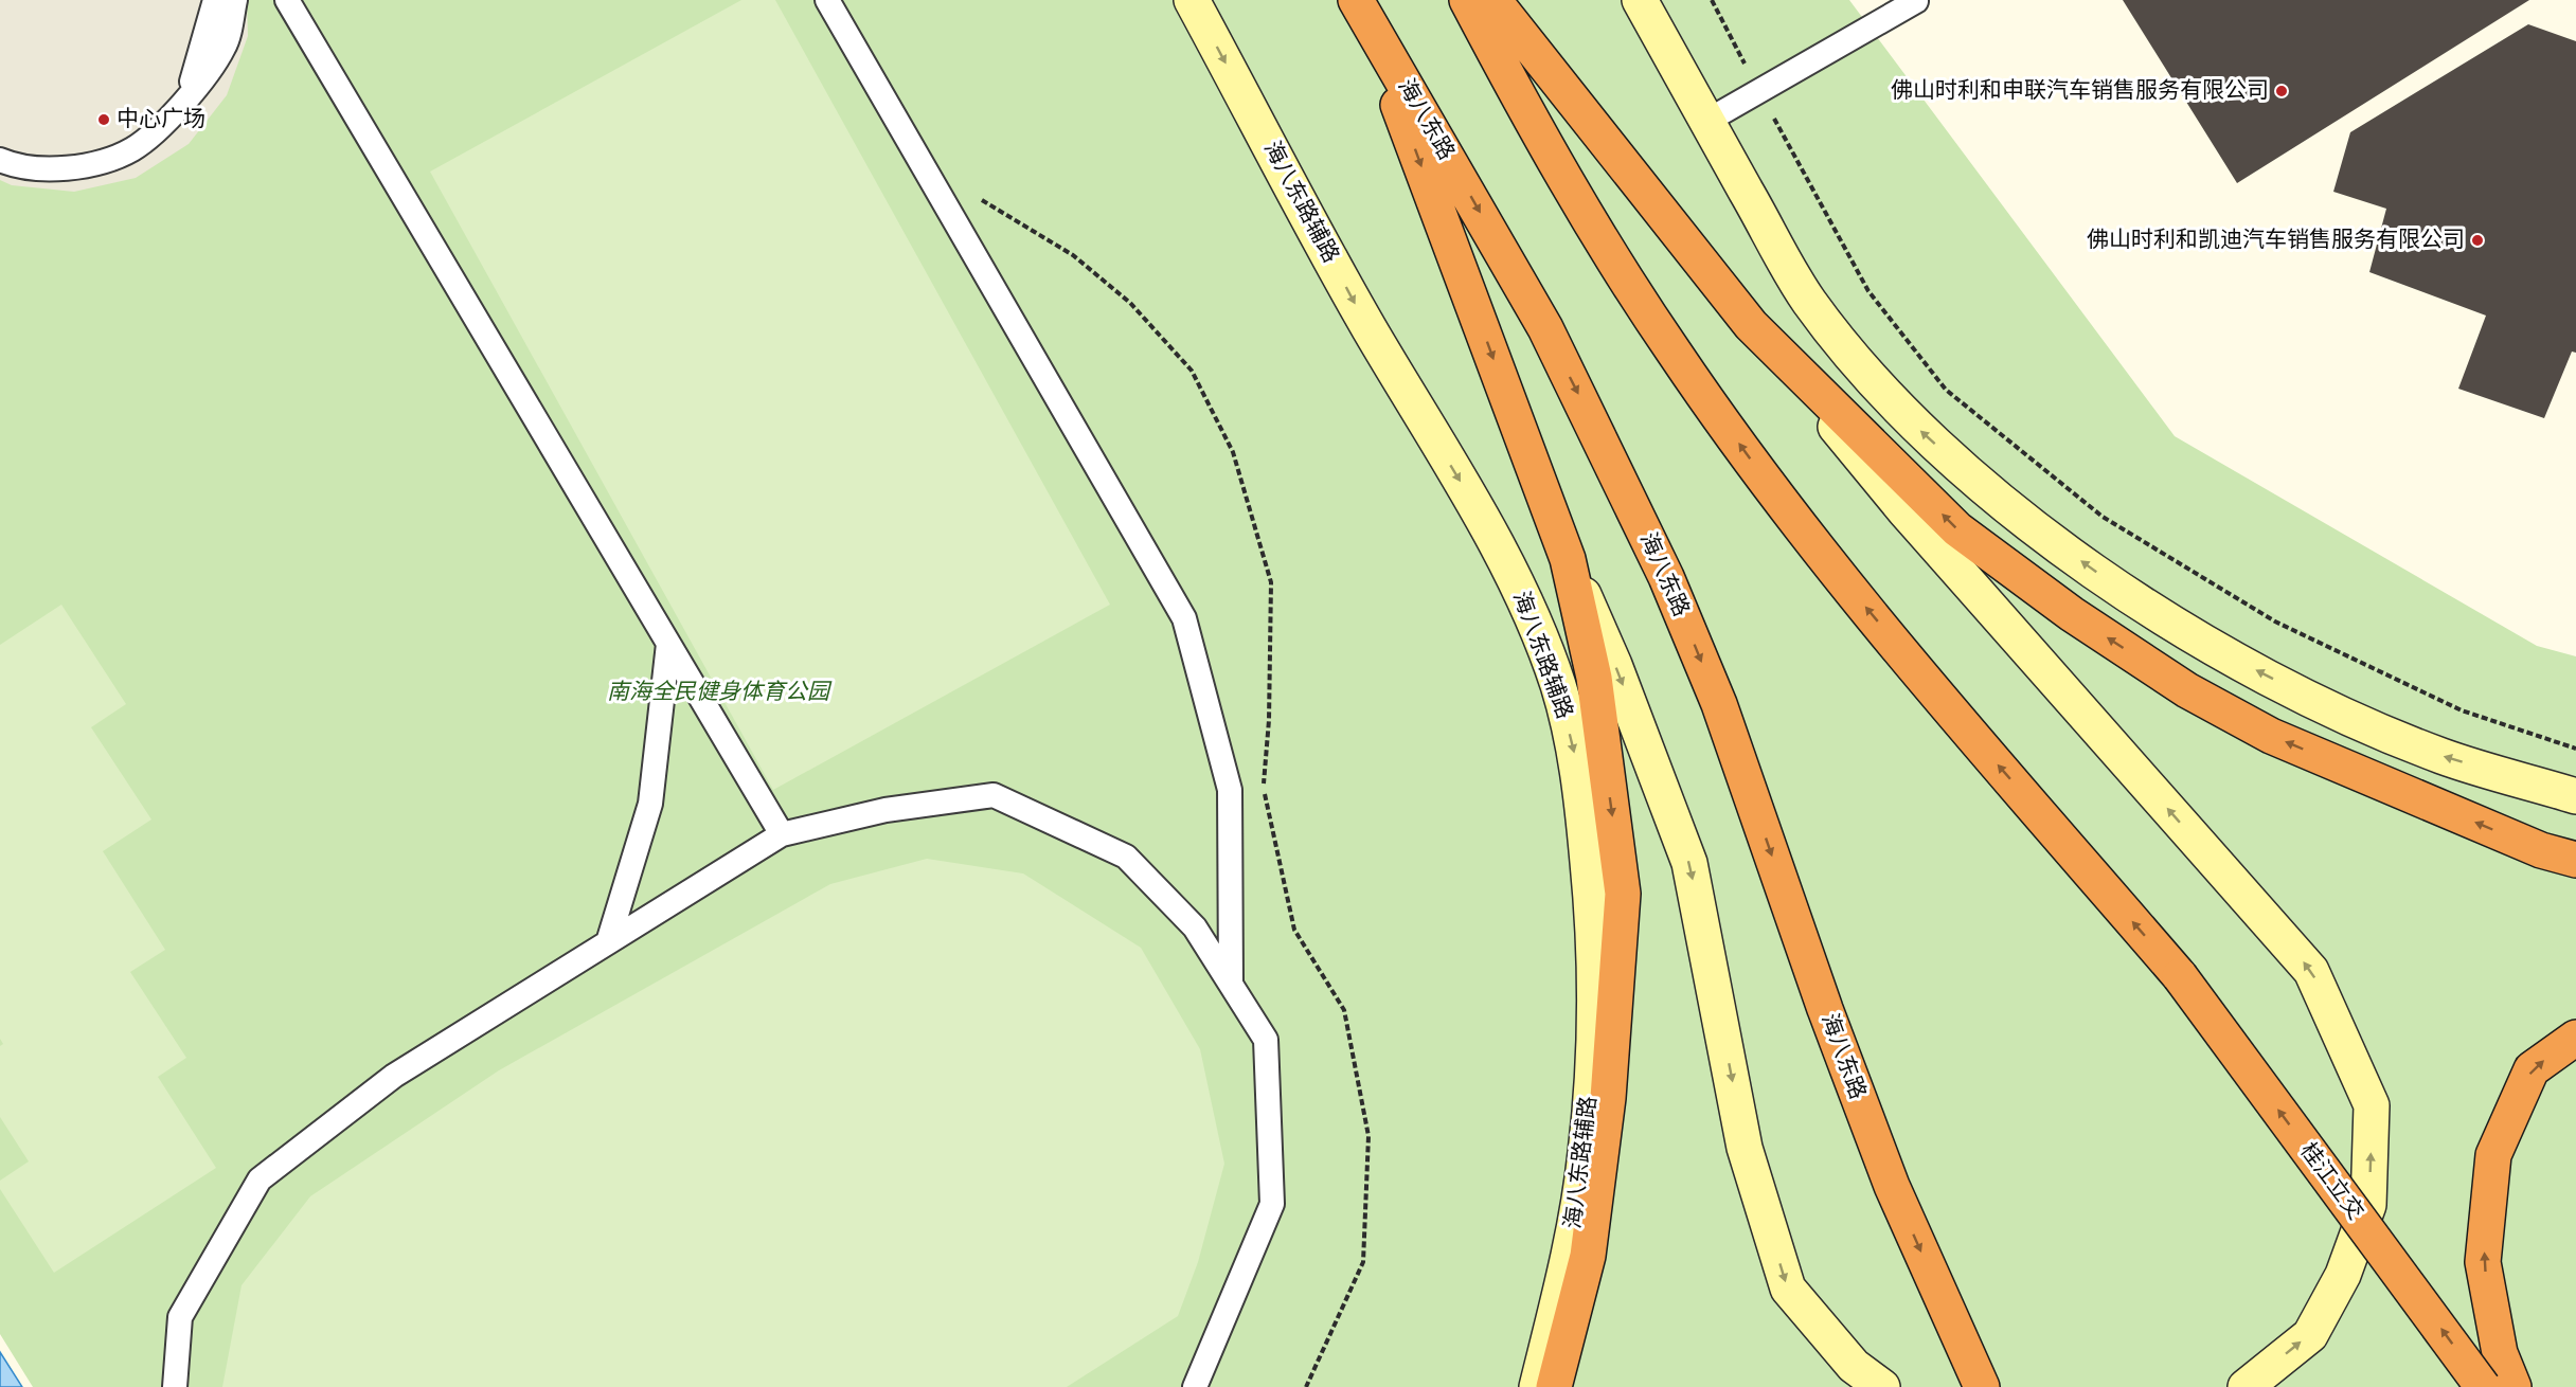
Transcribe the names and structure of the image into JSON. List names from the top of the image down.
{
  "streets": {
    "highway": ["海八东路", "桂江立交"],
    "main road": ["海八东路辅路"]
  },
  "parks": ["南海全民健身体育公园"],
  "places": ["佛山时利和申联汽车销售服务有限公司", "中心广场", "佛山时利和凯迪汽车销售服务有限公司"]
}
